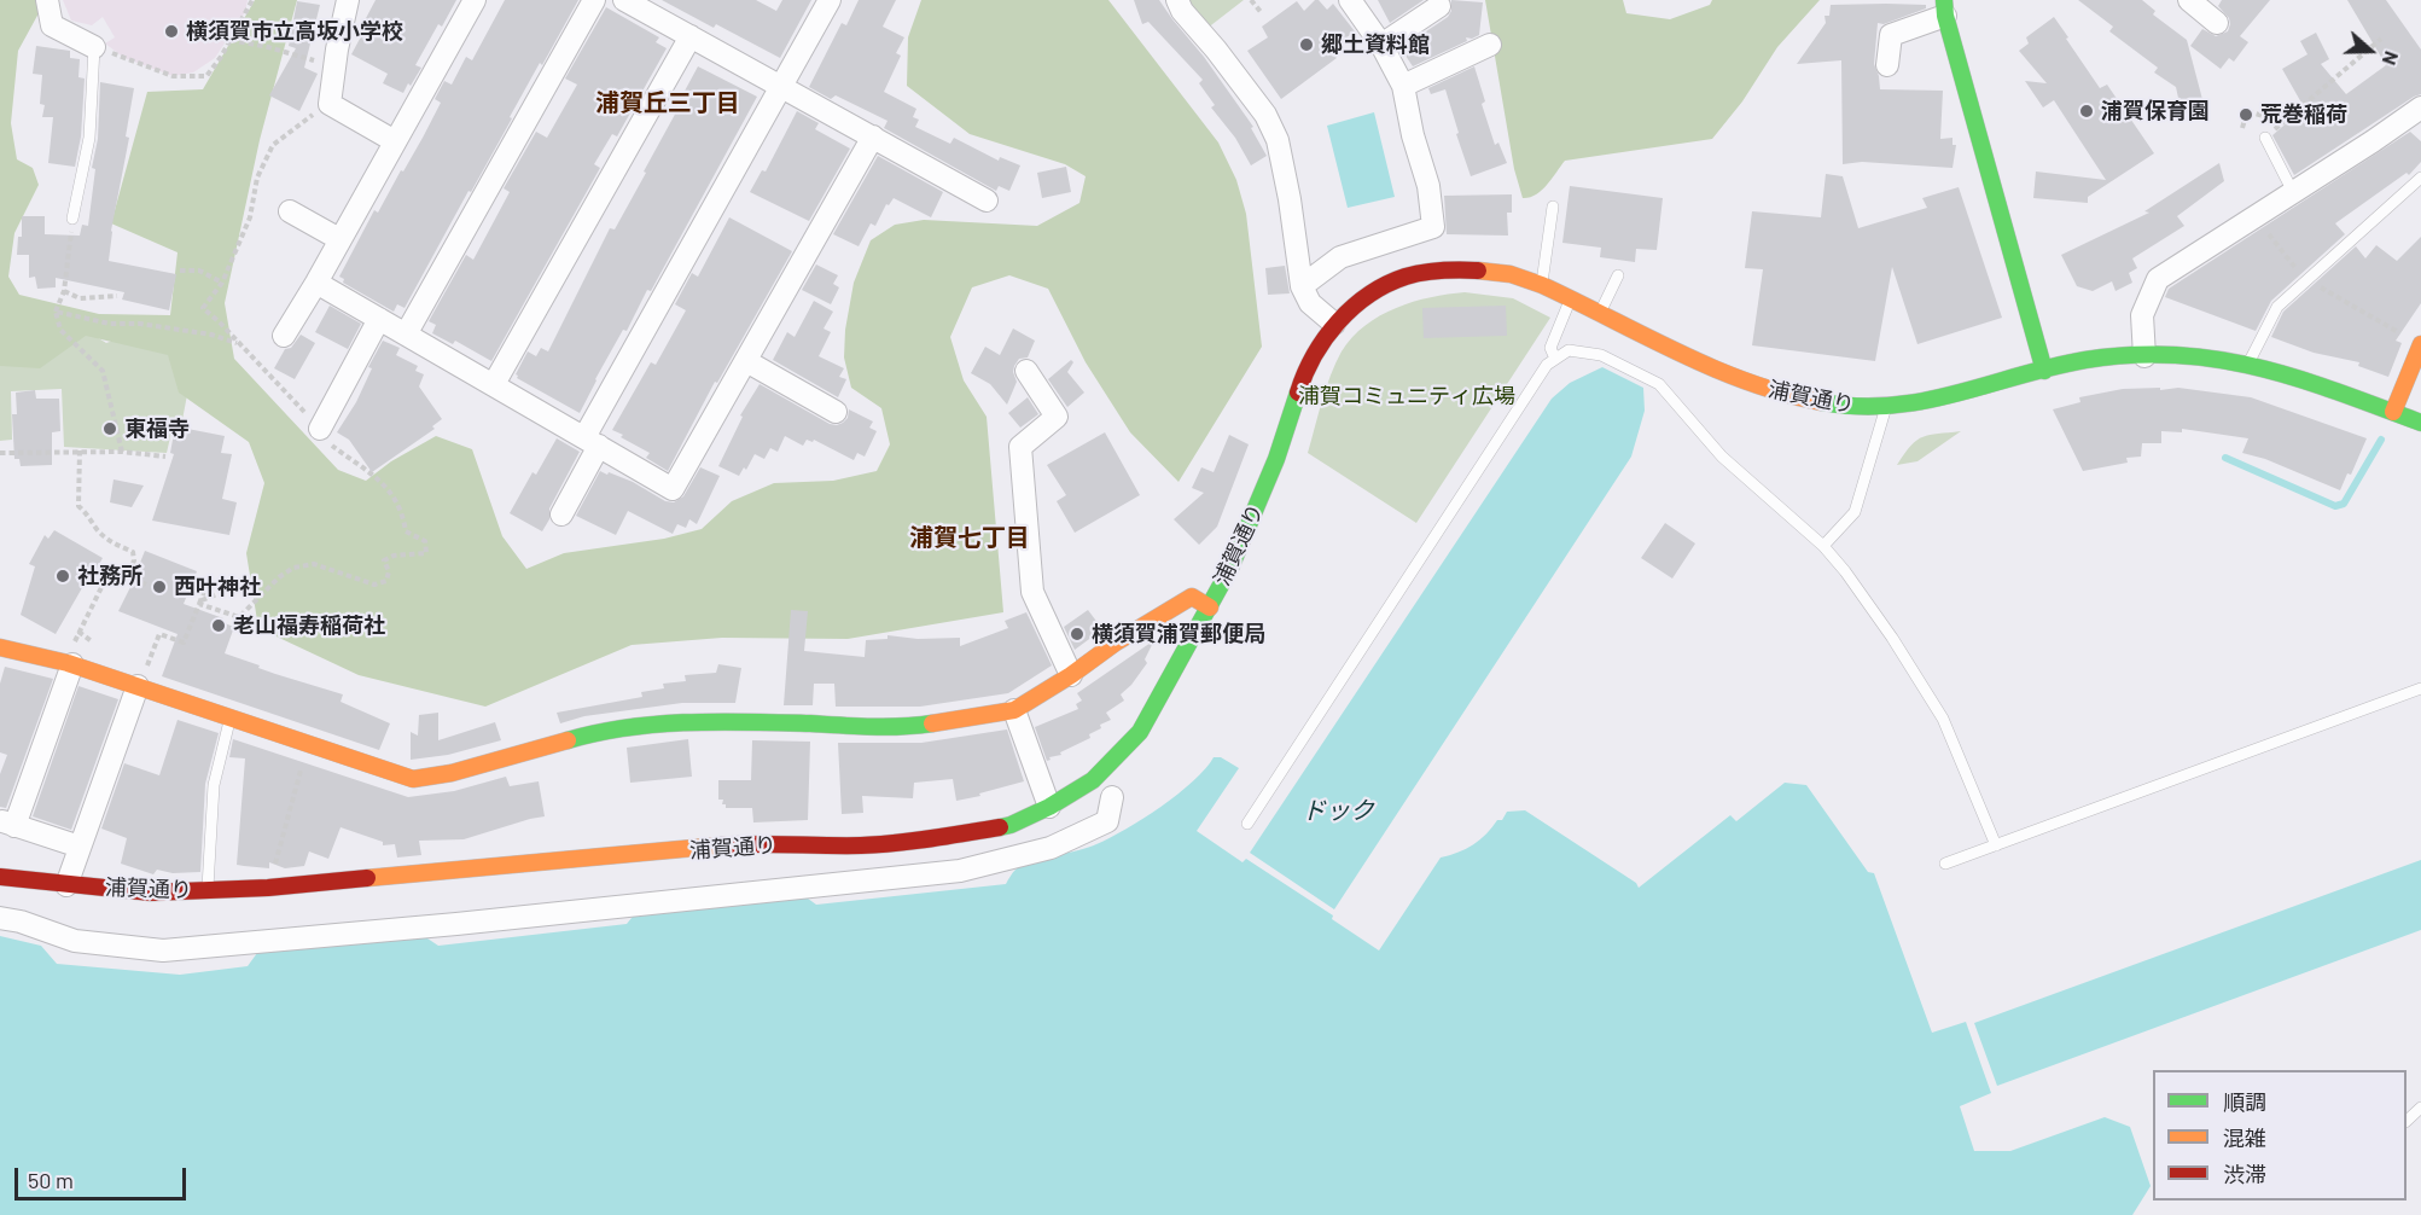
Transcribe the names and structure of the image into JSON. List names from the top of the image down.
{
  "streets": {
    "main road": ["浦賀通り"]
  },
  "districts": ["浦賀丘三丁目", "浦賀七丁目"],
  "water": ["ドック"],
  "parks": ["浦賀コミュニティ広場"],
  "places": [
    "横須賀市立高坂小学校",
    "郷土資料館",
    "浦賀保育園",
    "荒巻稲荷",
    "東福寺",
    "社務所",
    "西叶神社",
    "老山福寿稲荷社",
    "横須賀浦賀郵便局"
  ],
  "legend": ["順調", "混雑", "渋滞"],
  "scale_bar": "50 m",
  "north": "right"
}
